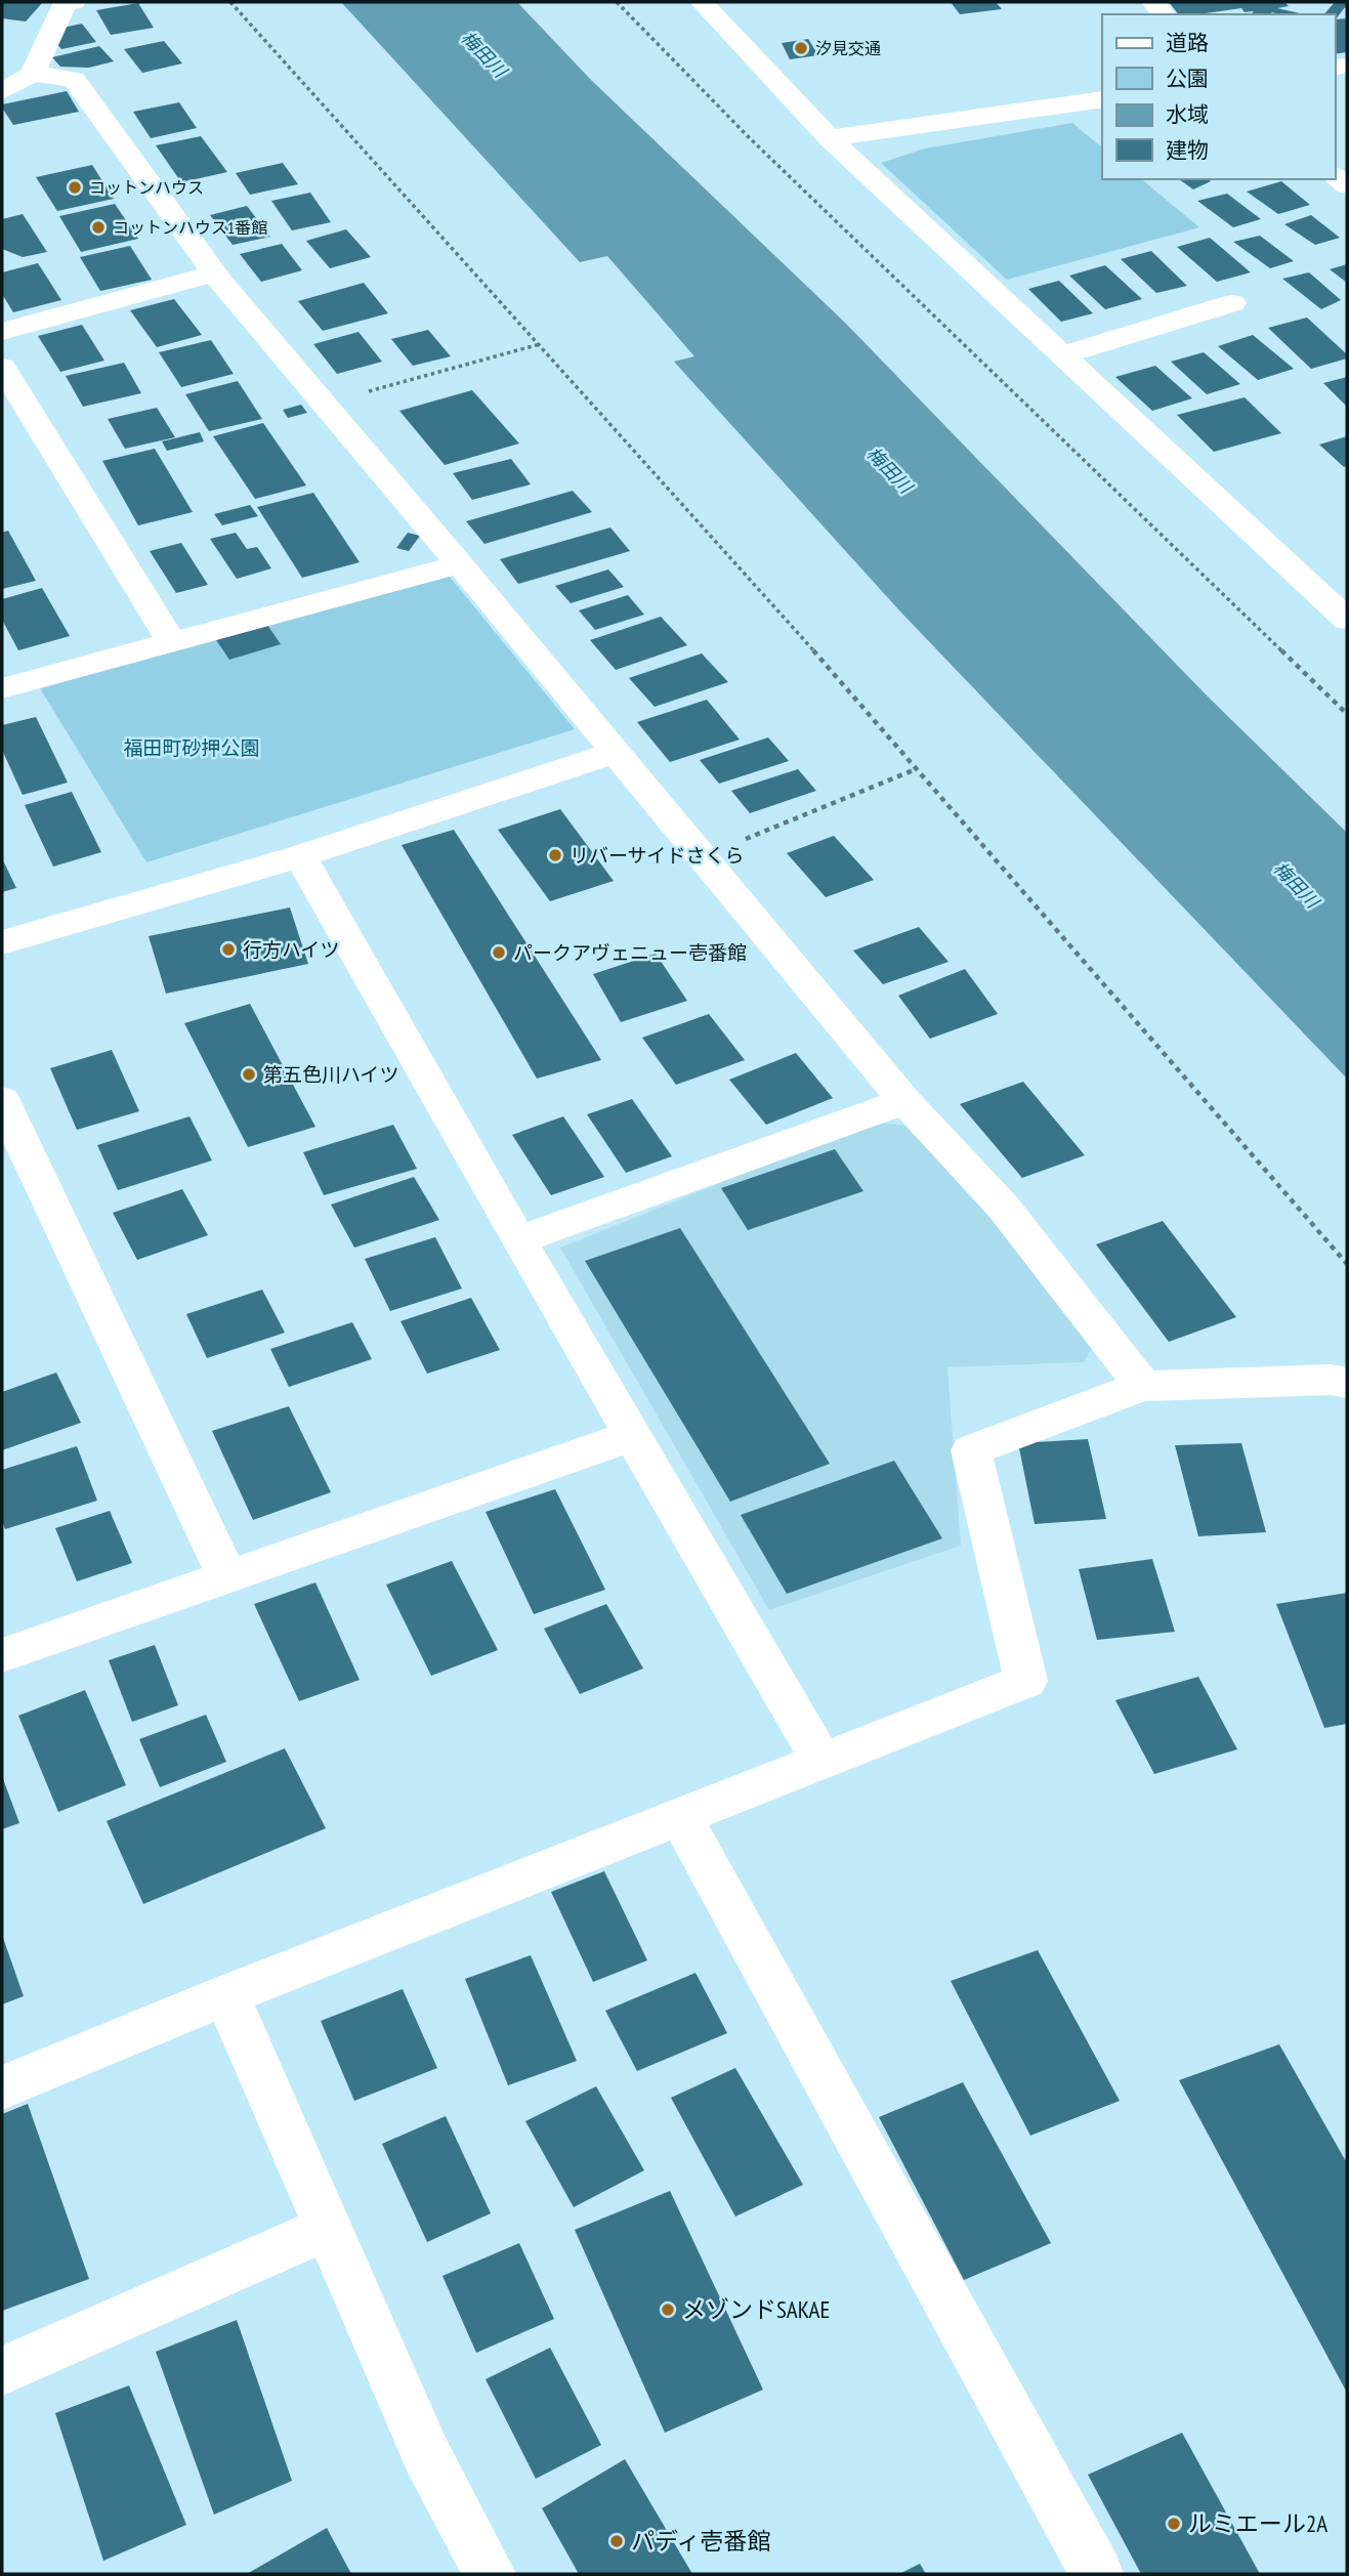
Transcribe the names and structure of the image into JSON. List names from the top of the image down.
{
  "water": ["梅田川"],
  "parks": ["福田町砂押公園"],
  "places": [
    "汐見交通",
    "コットンハウス",
    "コットンハウス1番館",
    "リバーサイドさくら",
    "行方ハイツ",
    "パークアヴェニュー壱番館",
    "第五色川ハイツ",
    "メゾンドSAKAE",
    "ルミエール2A",
    "パディ壱番館"
  ],
  "legend": [
    "道路",
    "公園",
    "水域",
    "建物"
  ]
}
